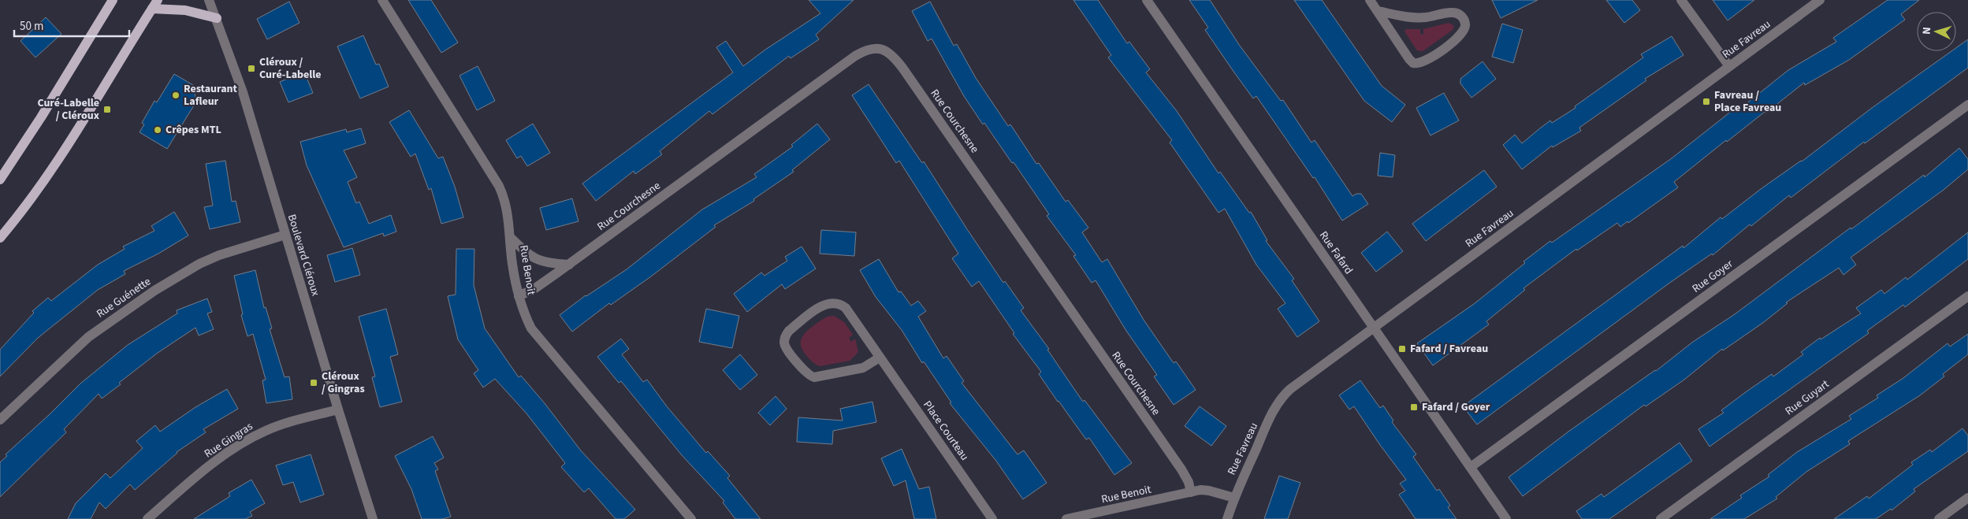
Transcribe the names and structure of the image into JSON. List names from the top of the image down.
{
  "streets": {
    "street": [
      "Rue Favreau",
      "Rue Courchesne",
      "Rue Fafard",
      "Boulevard Cléroux",
      "Rue Benoit",
      "Rue Goyer",
      "Rue Guénette",
      "Rue Guyart",
      "Place Courteau",
      "Rue Gingras"
    ]
  },
  "crossings": [
    ["Rue Favreau", "Rue Fafard"],
    ["Rue Courchesne", "Rue Benoit"],
    ["Rue Fafard", "Rue Goyer"],
    ["Boulevard Cléroux", "Rue Guénette"],
    ["Boulevard Cléroux", "Rue Gingras"]
  ],
  "places": {
    "transit": [
      "Cléroux / Curé-Labelle",
      "Favreau / Place Favreau",
      "Curé-Labelle / Cléroux",
      "Fafard / Favreau",
      "Cléroux / Gingras",
      "Fafard / Goyer"
    ],
    "other": ["Restaurant Lafleur", "Crêpes MTL"]
  },
  "scale_bar": "50 m",
  "north": "left"
}
